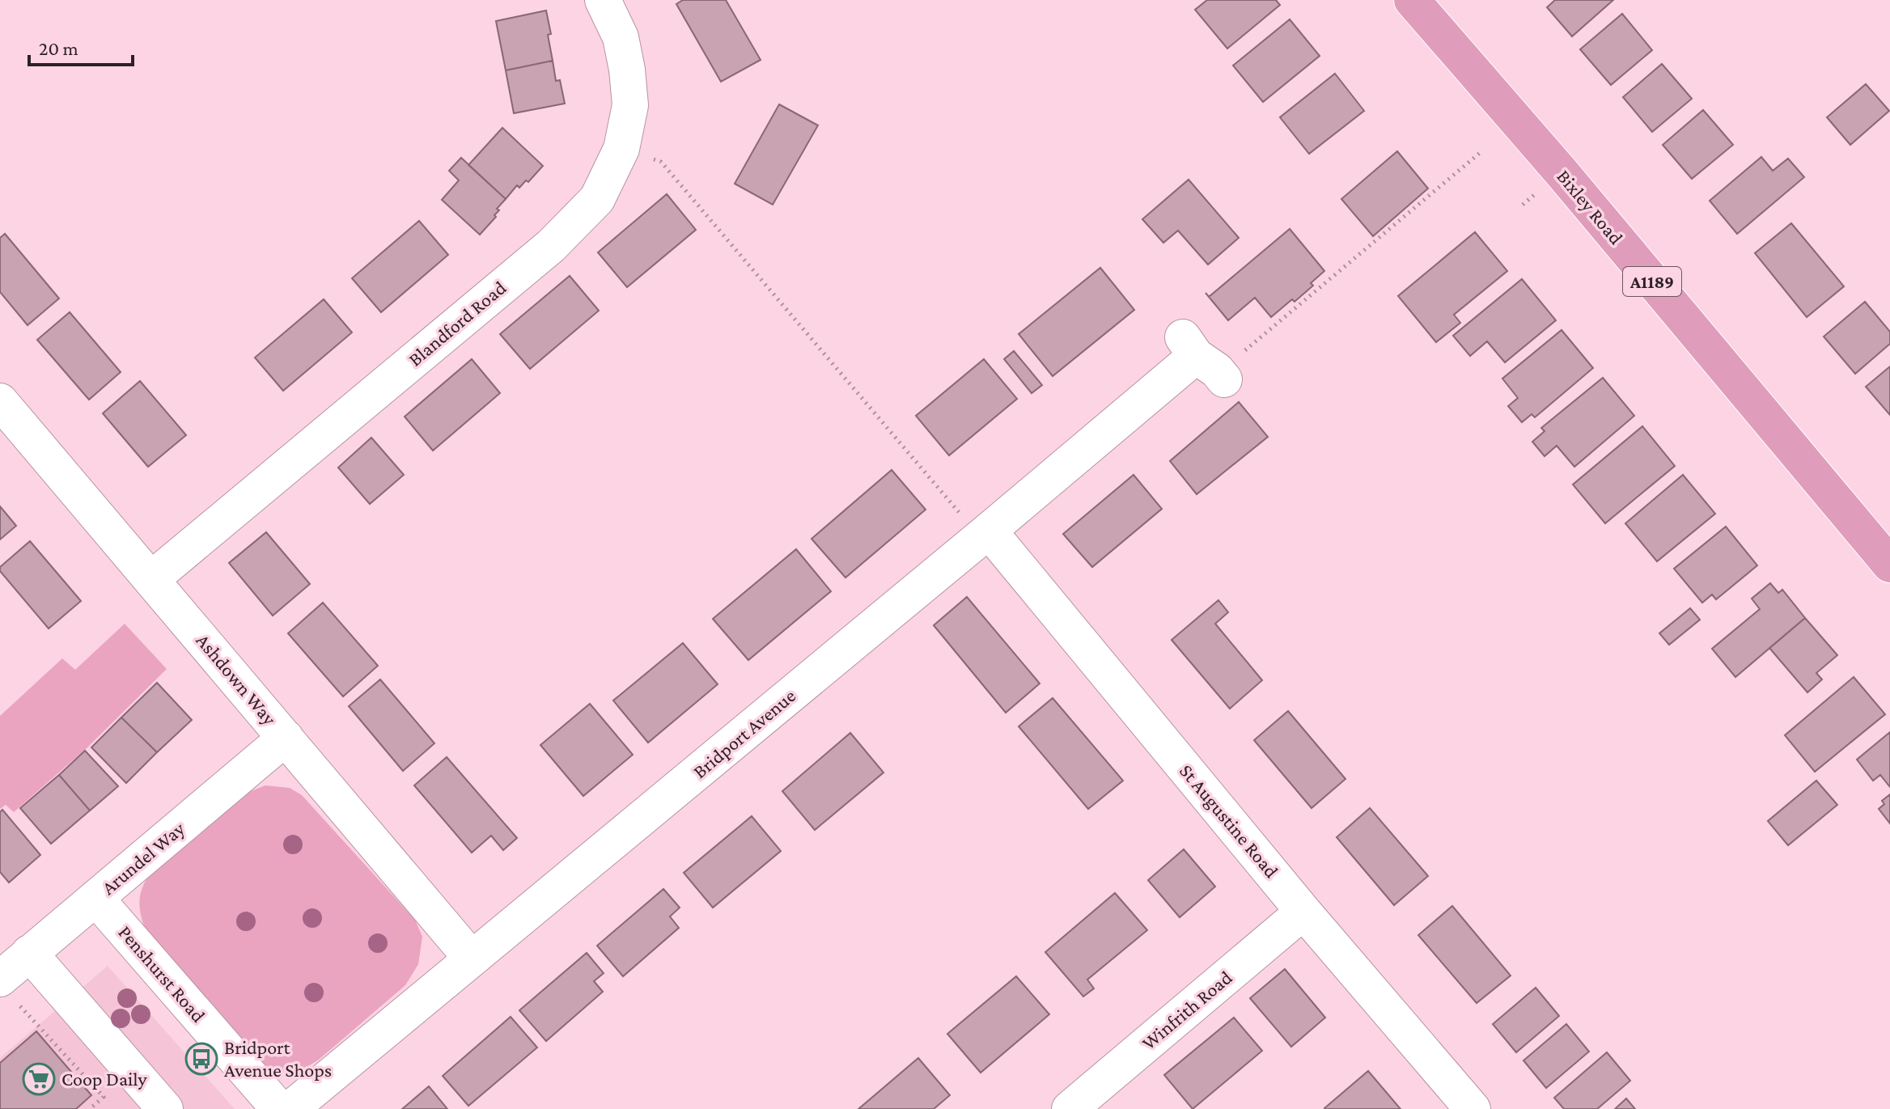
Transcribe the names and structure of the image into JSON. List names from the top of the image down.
{
  "streets": {
    "main road": ["Bixley Road", "A1189"],
    "street": [
      "Blandford Road",
      "Ashdown Way",
      "Bridport Avenue",
      "St Augustine Road",
      "Arundel Way",
      "Penshurst Road",
      "Winfrith Road"
    ]
  },
  "crossings": [
    ["Blandford Road", "Ashdown Way"],
    ["Ashdown Way", "Bridport Avenue"],
    ["Ashdown Way", "Arundel Way"],
    ["Bridport Avenue", "St Augustine Road"],
    ["St Augustine Road", "Winfrith Road"],
    ["Arundel Way", "Penshurst Road"]
  ],
  "places": {
    "bus stop": ["Bridport Avenue Shops"],
    "supermarket": ["Coop Daily"]
  },
  "scale_bar": "20 m"
}
